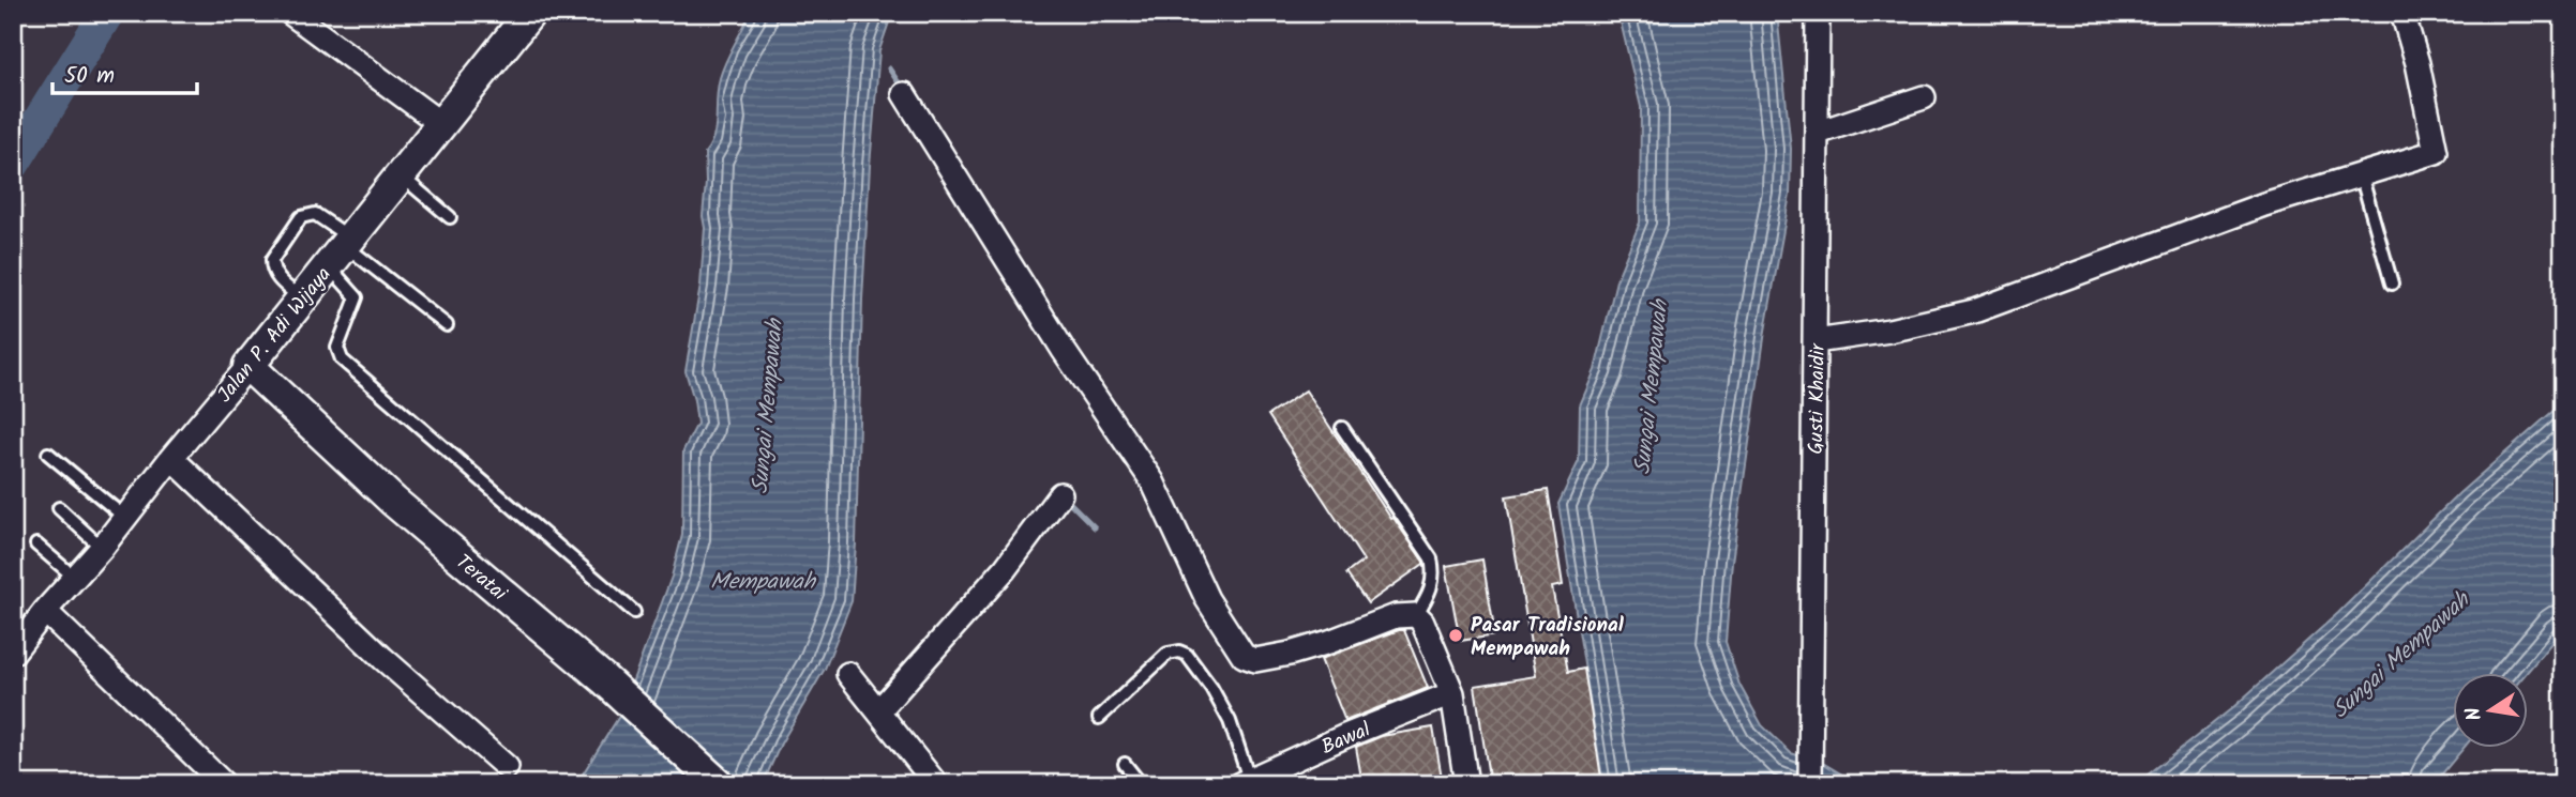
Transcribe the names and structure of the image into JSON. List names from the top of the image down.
{
  "streets": {
    "main road": ["Jalan P. Adi Wijaya", "Teratai"],
    "street": ["Gusti Khaidir", "Bawal"]
  },
  "crossings": [
    ["Jalan P. Adi Wijaya", "Teratai"]
  ],
  "water": ["Sungai Mempawah", "Mempawah"],
  "places": ["Pasar Tradisional Mempawah"],
  "scale_bar": "50 m",
  "north": "left"
}
